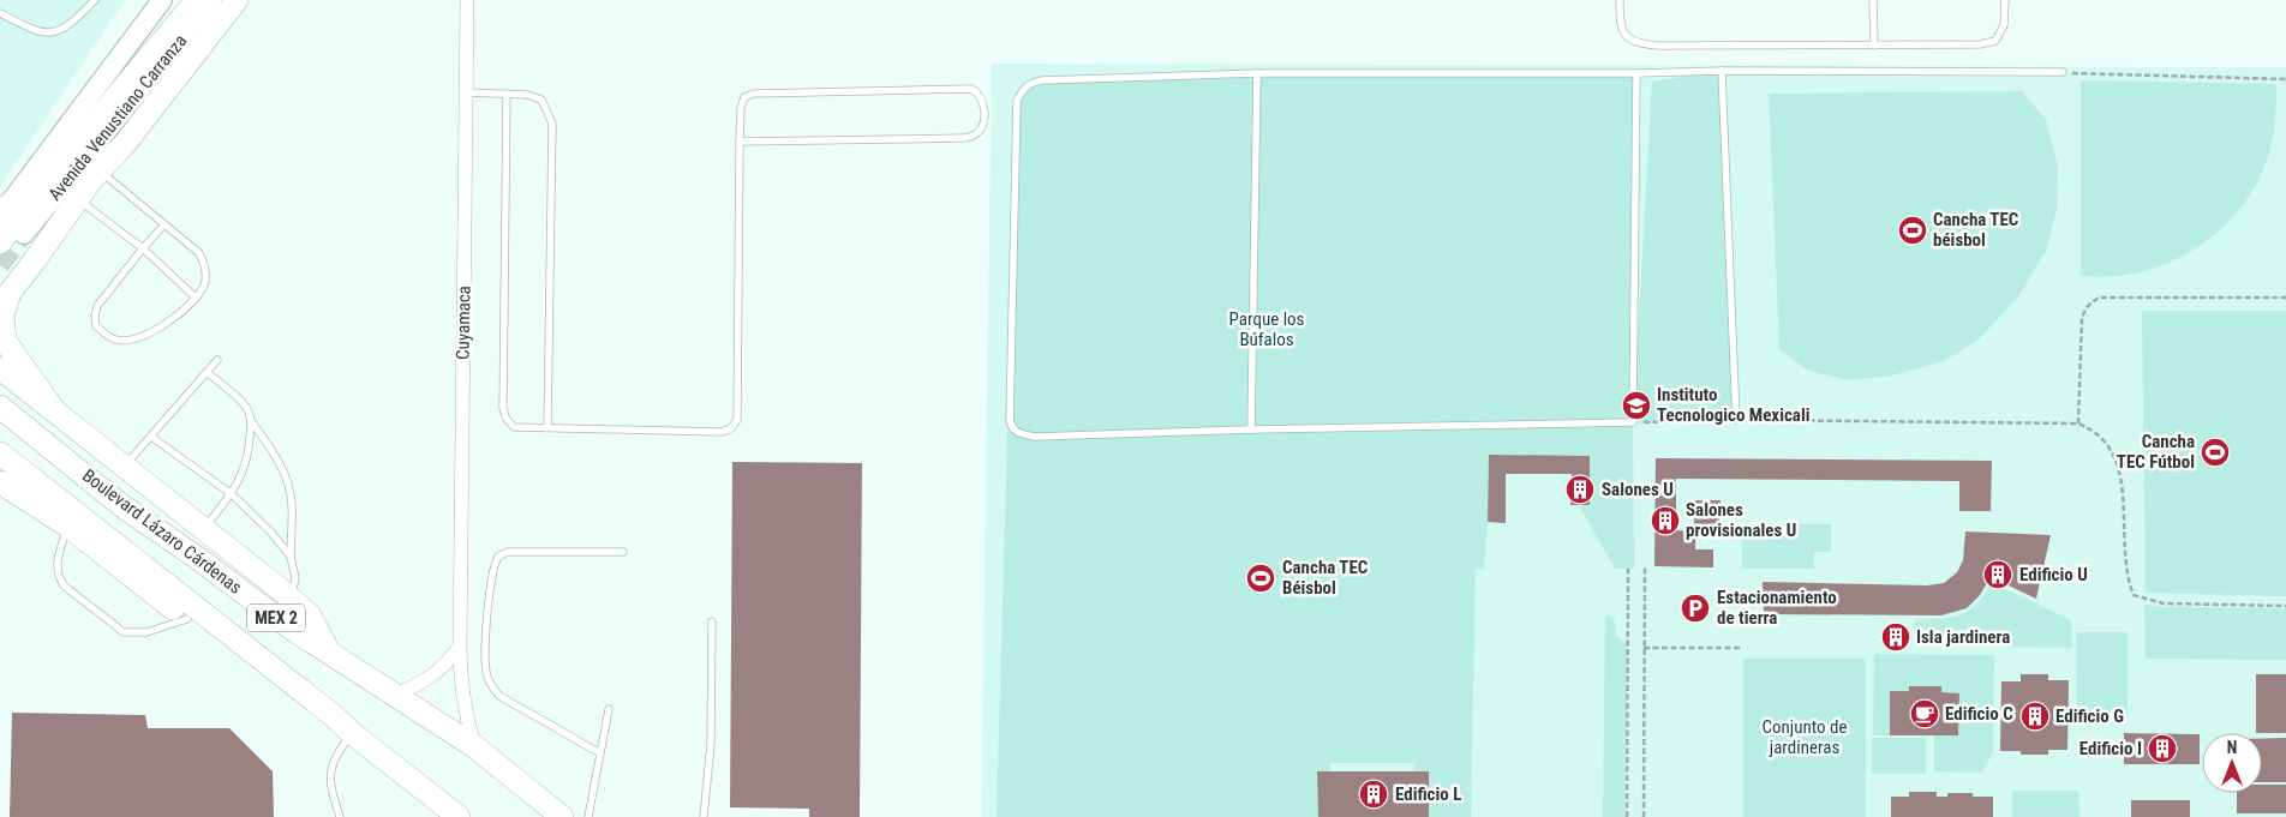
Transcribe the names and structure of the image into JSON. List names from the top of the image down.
{
  "streets": {
    "main road": ["Avenida Venustiano Carranza", "Boulevard Lázaro Cárdenas", "MEX 2"],
    "street": ["Cuyamaca"]
  },
  "crossings": [
    ["Cuyamaca", "Boulevard Lázaro Cárdenas"]
  ],
  "parks": ["Parque los Búfalos", "Conjunto de jardineras"],
  "places": {
    "sports": ["Cancha TEC béisbol", "Cancha TEC Fútbol", "Cancha TEC Béisbol"],
    "school or university": ["Instituto Tecnologico Mexicali"],
    "building": [
      "Salones U",
      "Salones provisionales U",
      "Edificio U",
      "Isla jardinera",
      "Edificio G",
      "Edificio I",
      "Edificio L"
    ],
    "parking": ["Estacionamiento de tierra"],
    "cafe": ["Edificio C"]
  },
  "north": "top"
}
